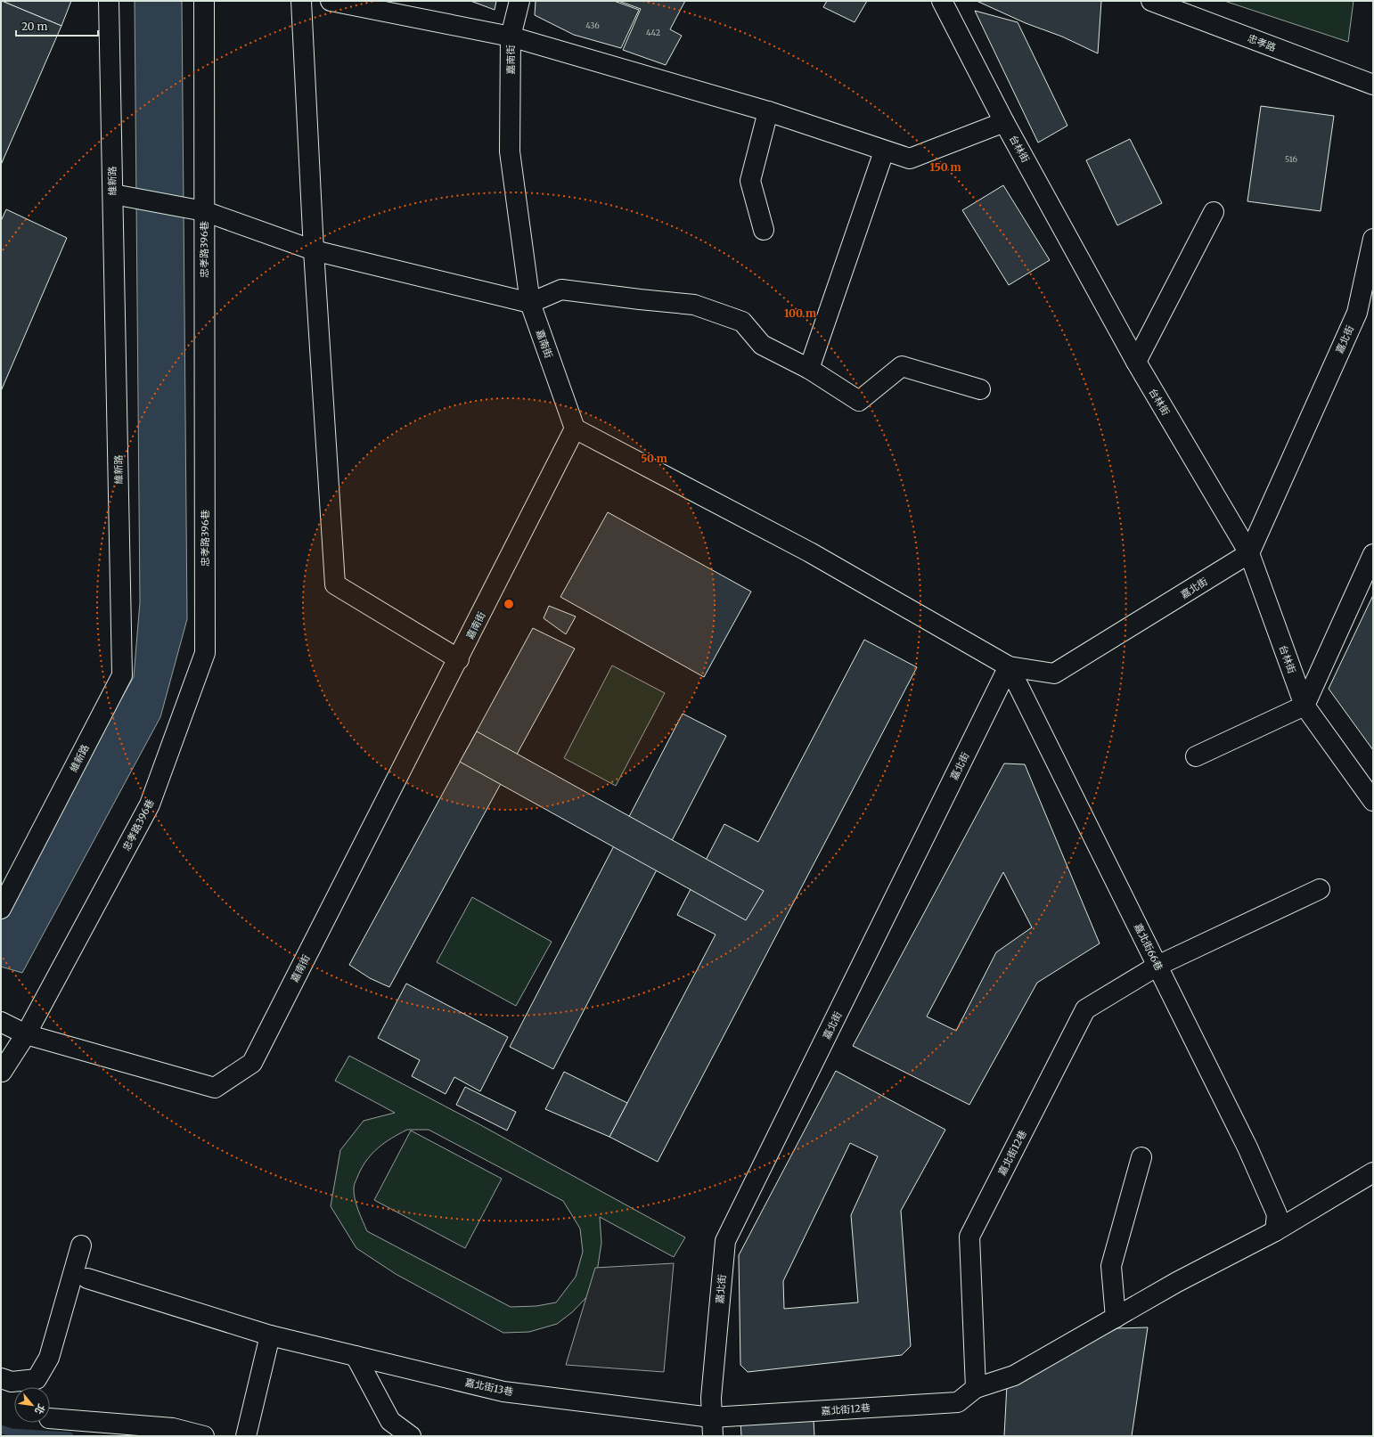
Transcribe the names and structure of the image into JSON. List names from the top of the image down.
{
  "streets": {
    "street": [
      "忠孝路",
      "嘉南街",
      "台林街",
      "維新路",
      "忠孝路396巷",
      "嘉北街",
      "嘉北街66巷",
      "嘉北街12巷",
      "嘉北街13巷"
    ]
  },
  "crossings": [
    ["嘉南街", "忠孝路396巷"],
    ["台林街", "嘉北街"],
    ["嘉北街", "嘉北街66巷"],
    ["嘉北街", "嘉北街12巷"],
    ["嘉北街", "嘉北街13巷"],
    ["嘉北街66巷", "嘉北街12巷"],
    ["嘉北街12巷", "嘉北街13巷"]
  ],
  "house_numbers": ["436", "442", "516"],
  "scale_bar": "20 m",
  "north": "bottom right",
  "rings": ["150 m", "100 m", "50 m"]
}
